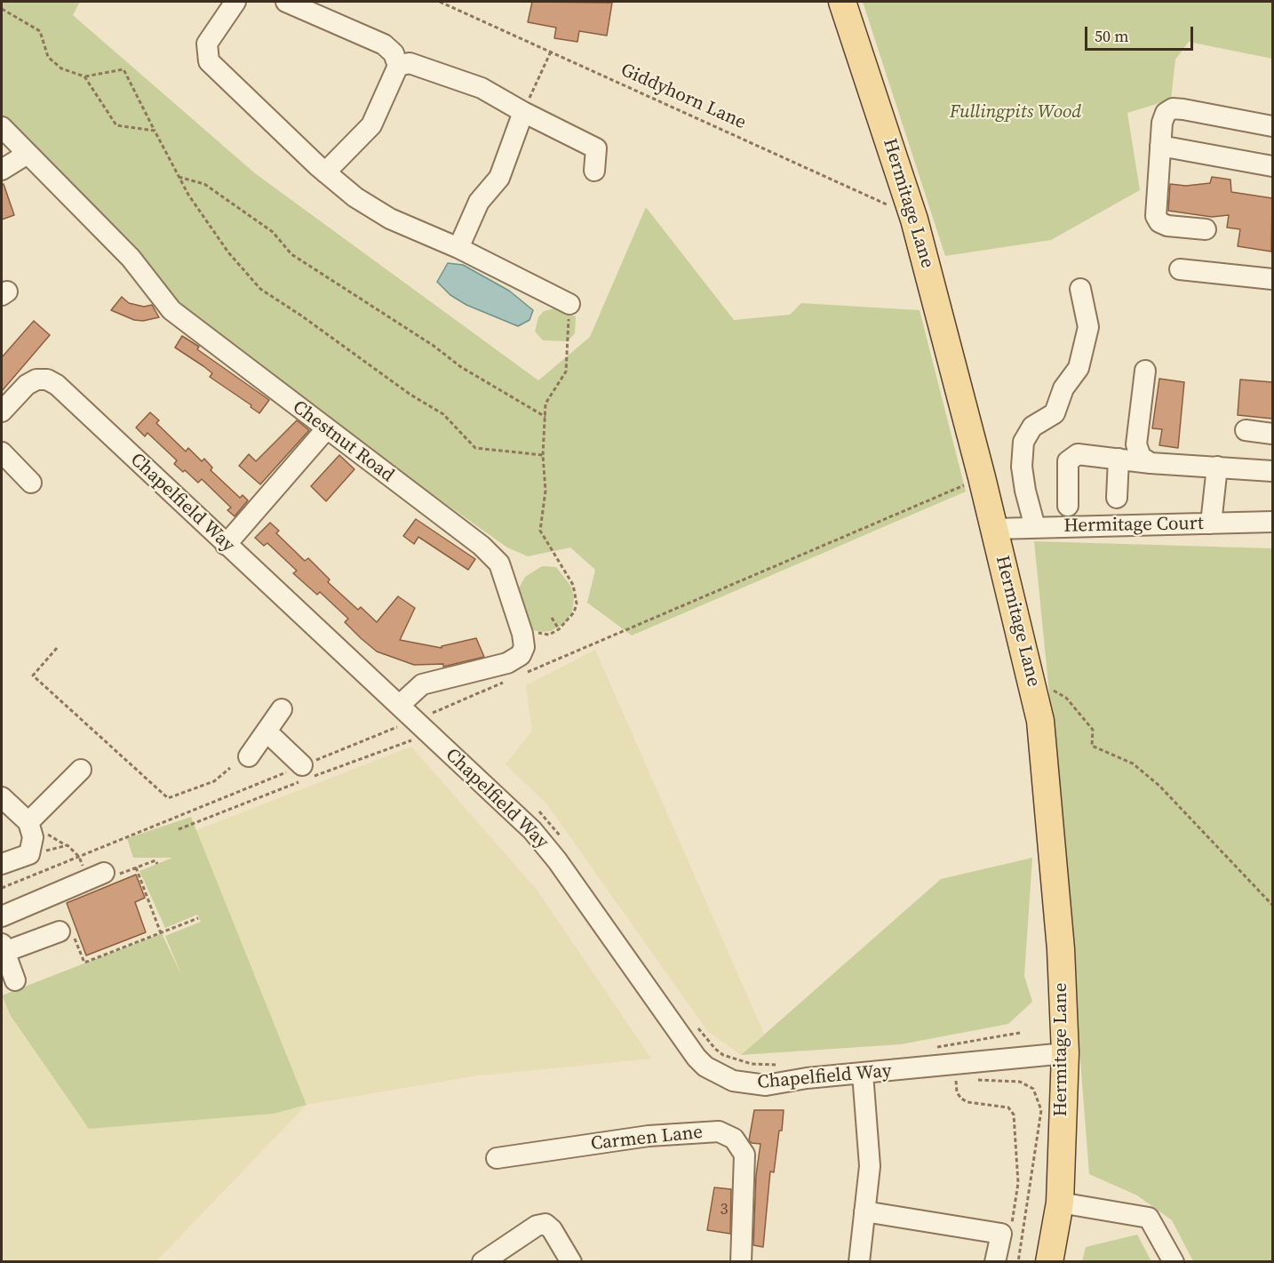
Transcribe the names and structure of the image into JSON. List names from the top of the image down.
{
  "streets": {
    "main road": ["Hermitage Lane"],
    "street": [
      "Chestnut Road",
      "Chapelfield Way",
      "Hermitage Court",
      "Carmen Lane"
    ],
    "path": ["Giddyhorn Lane"]
  },
  "crossings": [
    ["Hermitage Lane", "Chapelfield Way"],
    ["Hermitage Lane", "Hermitage Court"]
  ],
  "parks": ["Fullingpits Wood"],
  "house_numbers": ["3"],
  "scale_bar": "50 m"
}
